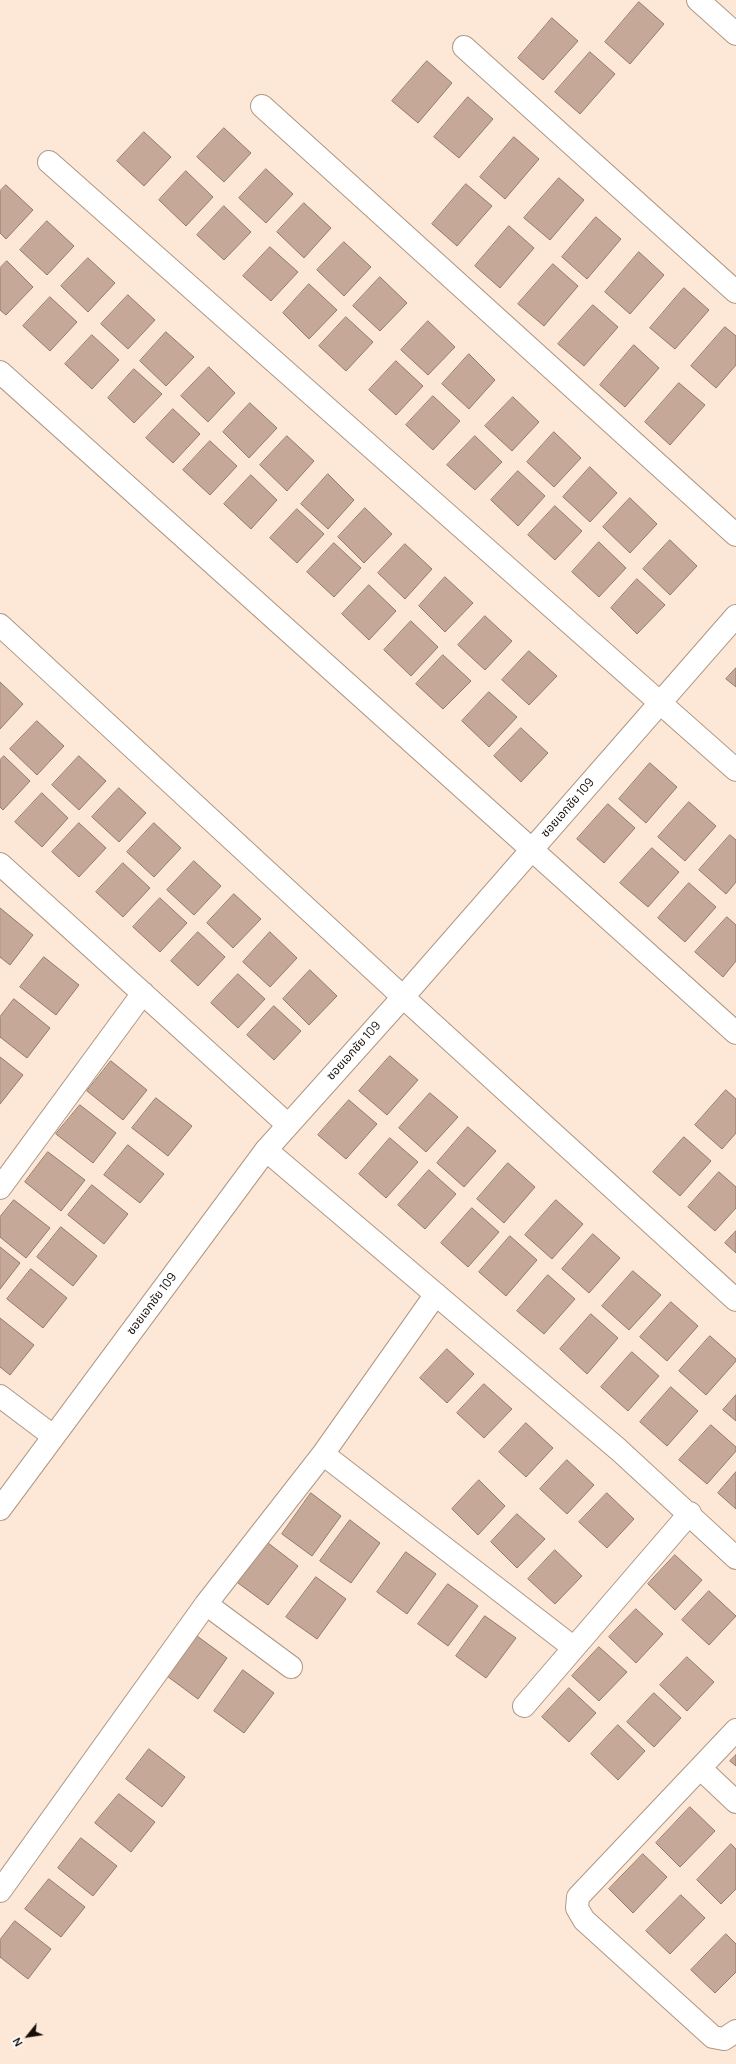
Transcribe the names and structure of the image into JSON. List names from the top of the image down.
{
  "streets": {
    "street": ["ซอยเอกชัย 109"]
  },
  "north": "bottom left"
}
